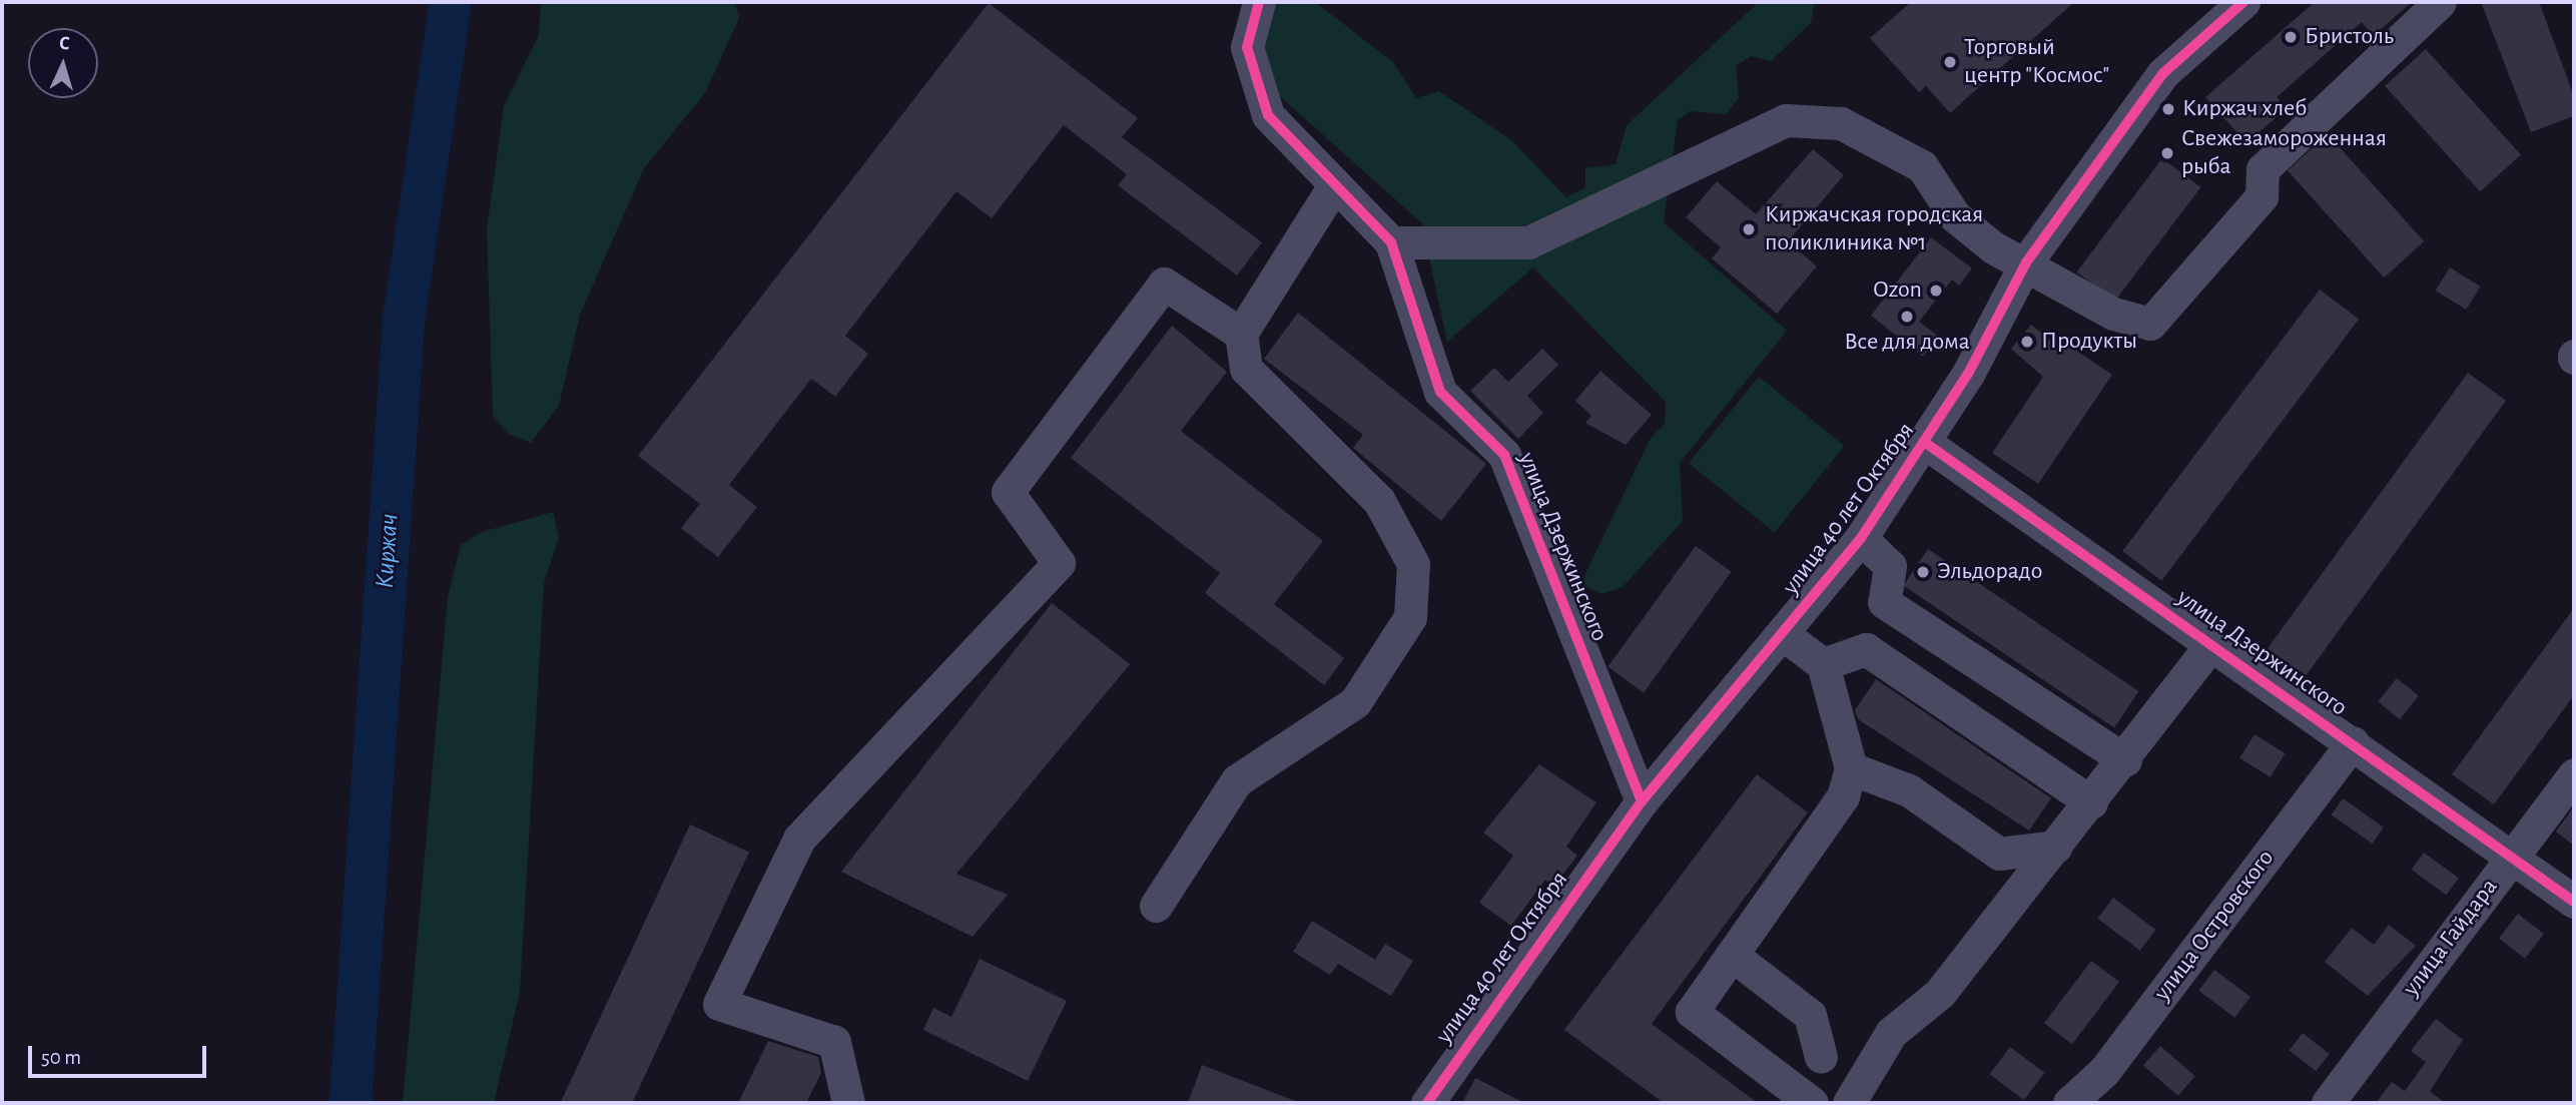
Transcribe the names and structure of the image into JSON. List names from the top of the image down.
{
  "streets": {
    "street": [
      "улица 40 лет Октября",
      "улица Дзержинского",
      "улица Островского",
      "улица Гайдара"
    ]
  },
  "crossings": [
    ["улица 40 лет Октября", "улица Дзержинского"],
    ["улица Дзержинского", "улица Островского"],
    ["улица Дзержинского", "улица Гайдара"]
  ],
  "water": ["Киржач"],
  "places": [
    "Бристоль",
    "Торговый центр \"Космос\"",
    "Киржач хлеб",
    "Свежезамороженная рыба",
    "Киржачская городская поликлиника №1",
    "Ozon",
    "Все для дома",
    "Продукты",
    "Эльдорадо"
  ],
  "scale_bar": "50 m",
  "north": "top"
}
